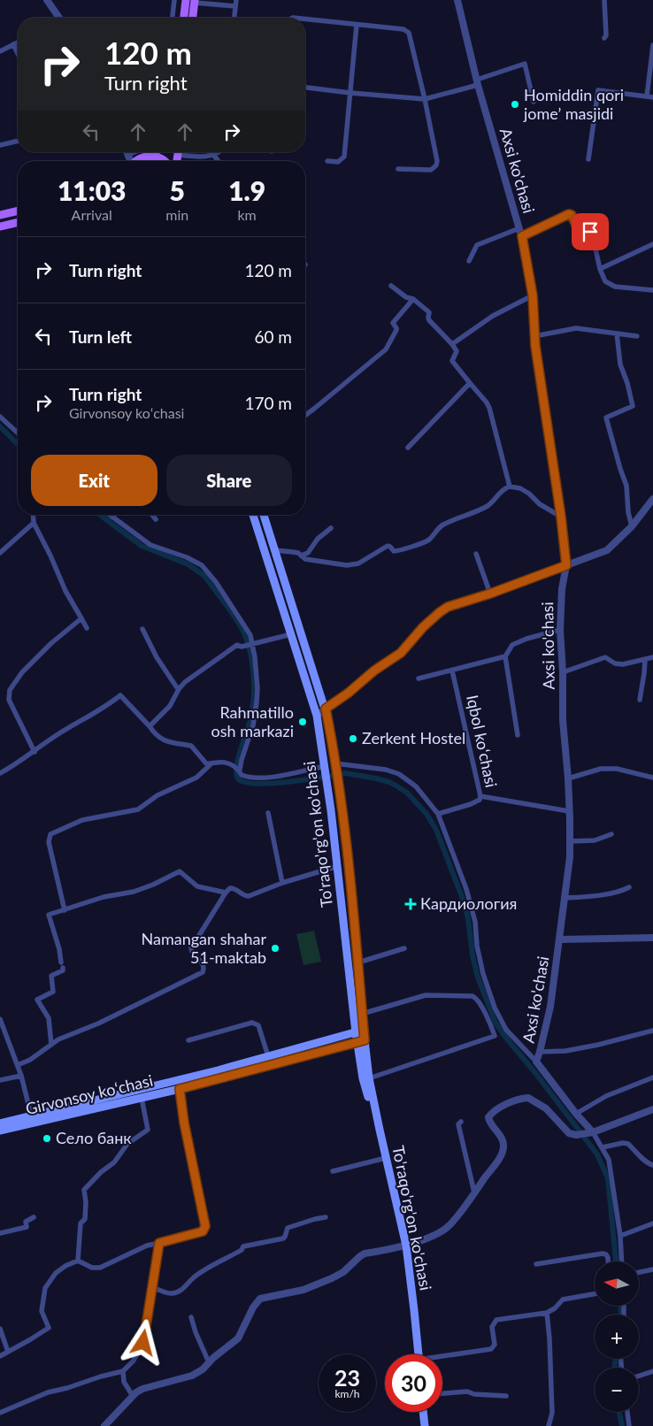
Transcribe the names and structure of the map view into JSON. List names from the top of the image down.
{
  "streets": {
    "main road": ["To'raqo'rg'on ko'chasi", "Girvonsoy koʻchasi"],
    "street": ["Axsi ko'chasi", "Iqbol koʻchasi"]
  },
  "crossings": [
    ["To'raqo'rg'on ko'chasi", "Girvonsoy koʻchasi"]
  ],
  "places": {
    "other": [
      "Homiddin qori jome’ masjidi",
      "Rahmatillo osh markazi",
      "Zerkent Hostel",
      "Namangan shahar 51-maktab",
      "Село банк"
    ],
    "health": ["Кардиология"]
  },
  "north": "left",
  "page": {
    "turn": ["120 m", "Turn right"],
    "eta": [
      "11:03",
      "Arrival",
      "5",
      "min",
      "1.9",
      "km"
    ],
    "list": [
      {
        "name": "Turn right",
        "value": "120 m"
      },
      {
        "name": "Turn left",
        "value": "60 m"
      },
      {
        "name": "Turn right",
        "note": "Girvonsoy koʻchasi",
        "value": "170 m"
      }
    ],
    "buttons": ["Exit", "Share"],
    "map_buttons": ["+", "−"],
    "speed": "23 km/h",
    "limit": "30"
  }
}
